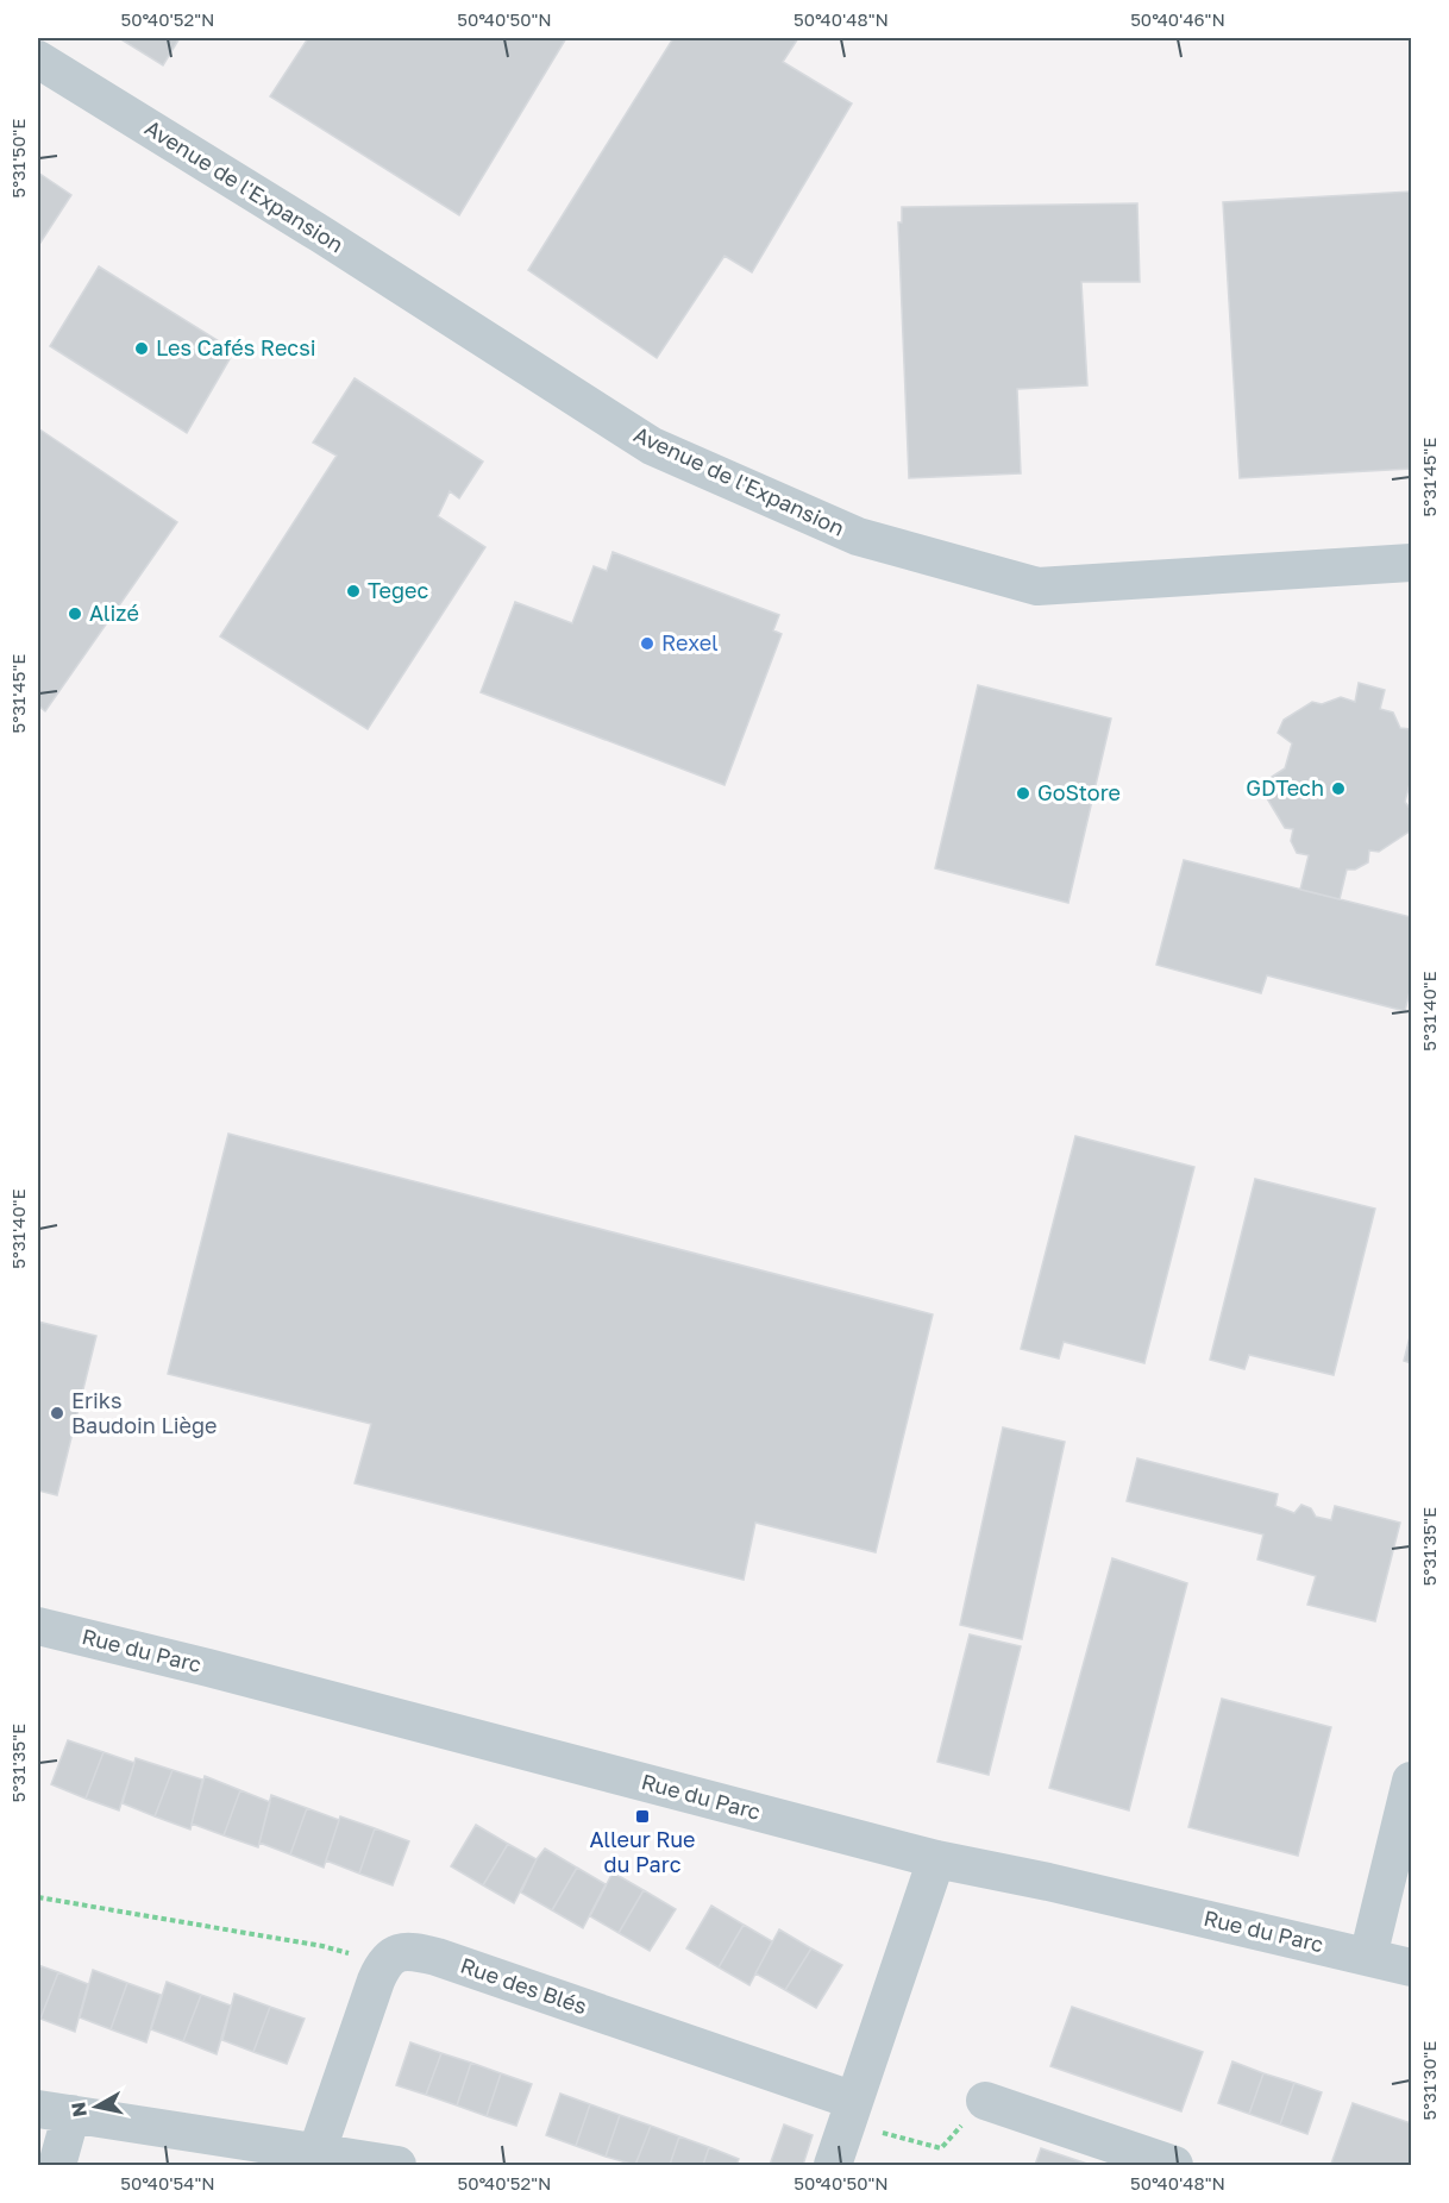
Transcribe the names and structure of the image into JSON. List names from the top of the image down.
{
  "streets": {
    "street": ["Avenue de l'Expansion", "Rue du Parc", "Rue des Blés"]
  },
  "places": {
    "other": [
      "Les Cafés Recsi",
      "Tegec",
      "Alizé",
      "Rexel",
      "GDTech",
      "GoStore",
      "Eriks Baudoin Liège"
    ],
    "transit": ["Alleur Rue du Parc"]
  },
  "north": "left",
  "coordinates": [
    "50°40'52\"N",
    "50°40'50\"N",
    "50°40'48\"N",
    "50°40'46\"N",
    "5°31'50\"E",
    "5°31'45\"E",
    "5°31'40\"E",
    "5°31'35\"E",
    "5°31'30\"E",
    "50°40'54\"N"
  ]
}
